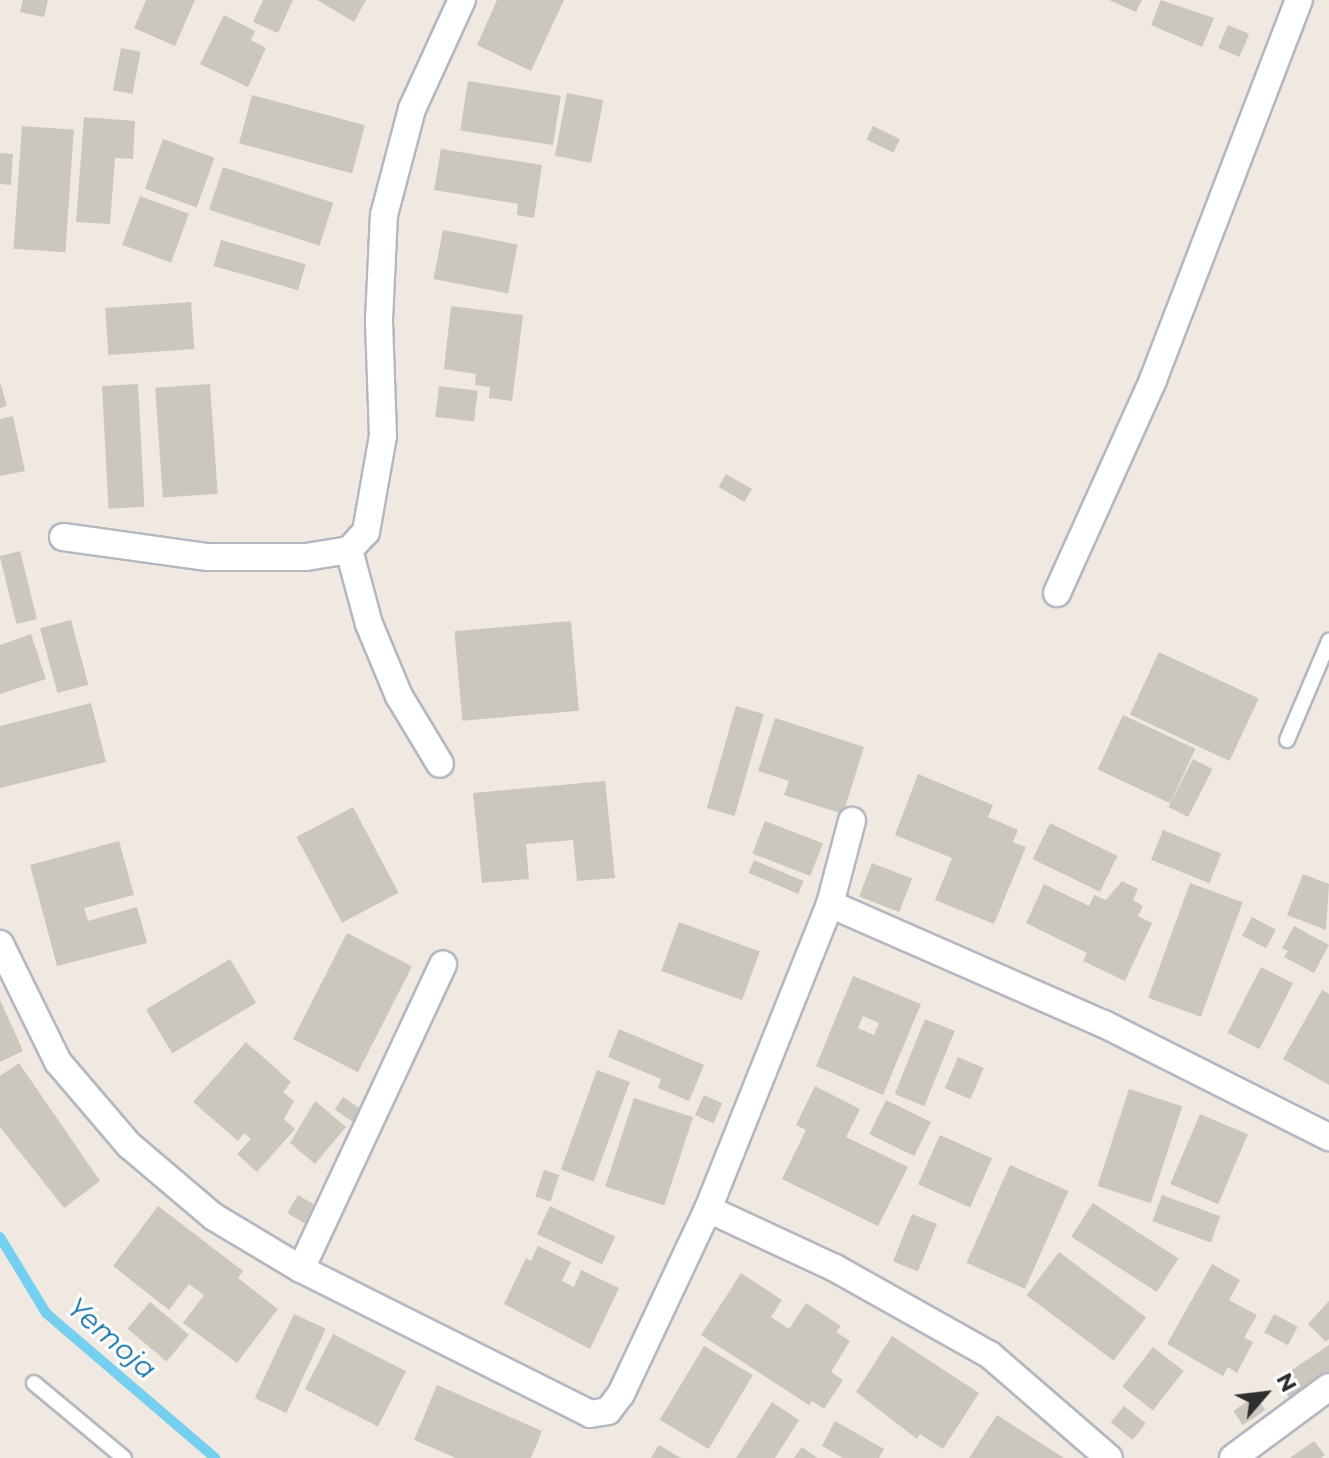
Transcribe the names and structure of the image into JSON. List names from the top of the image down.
{
  "water": ["Yemoja"],
  "north": "top right"
}
